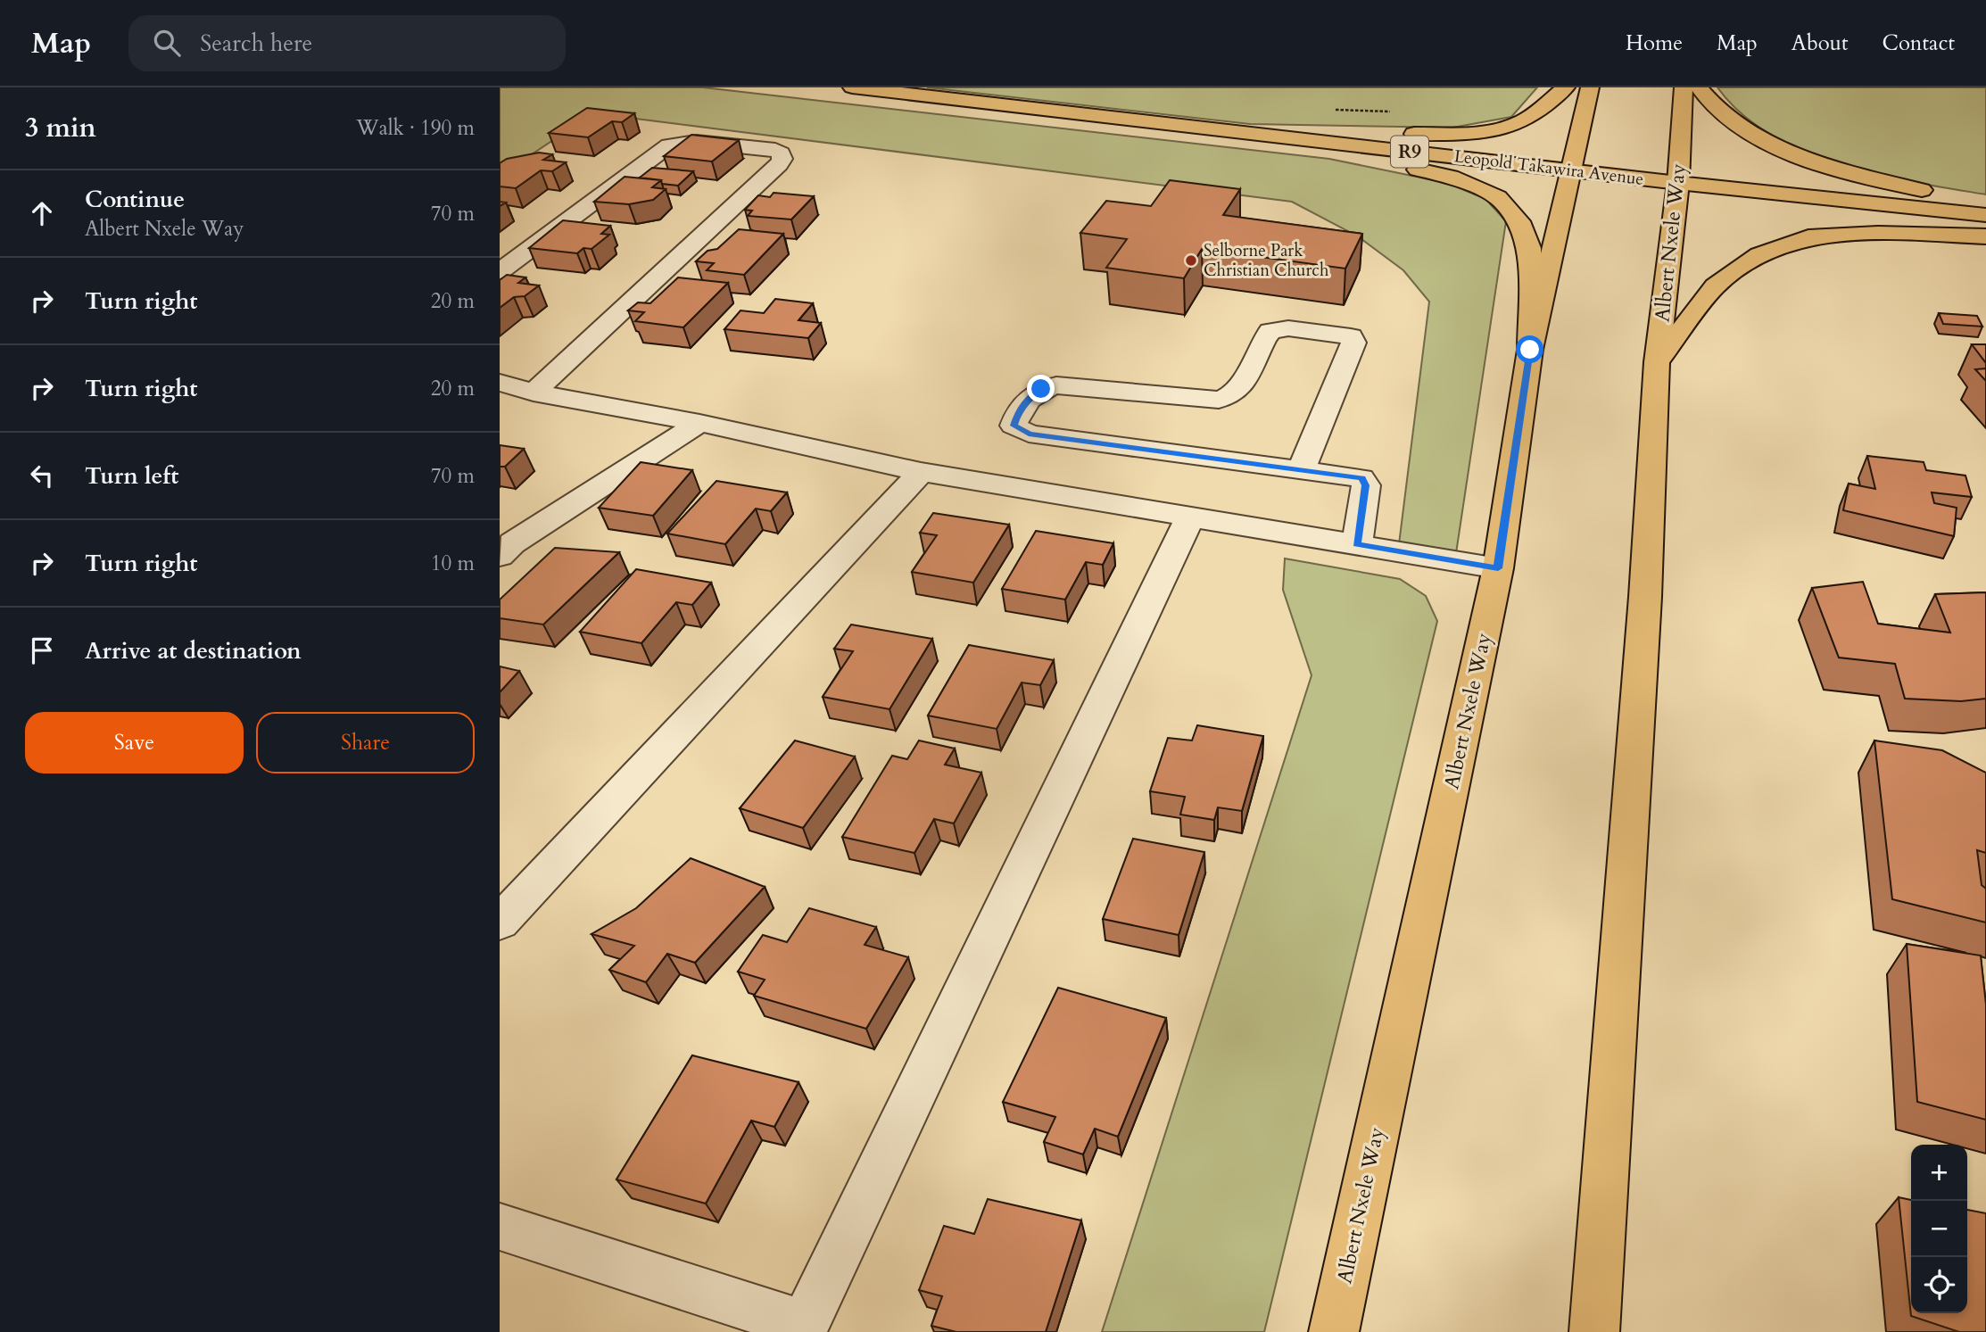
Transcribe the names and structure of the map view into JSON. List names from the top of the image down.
{
  "streets": {
    "main road": ["R9", "Leopold Takawira Avenue", "Albert Nxele Way"]
  },
  "crossings": [
    ["Leopold Takawira Avenue", "Albert Nxele Way"]
  ],
  "places": ["Selborne Park Christian Church"],
  "page": {
    "header": "Map",
    "search": "Search here",
    "nav": [
      "Home",
      "Map",
      "About",
      "Contact"
    ],
    "heading": ["3 min", "Walk · 190 m"],
    "list": [
      ["Continue", "Albert Nxele Way", "70 m"],
      ["Turn right", "20 m"],
      ["Turn right", "20 m"],
      ["Turn left", "70 m"],
      ["Turn right", "10 m"],
      "Arrive at destination"
    ],
    "buttons": ["Save", "Share"],
    "map_buttons": ["+", "−"]
  }
}
